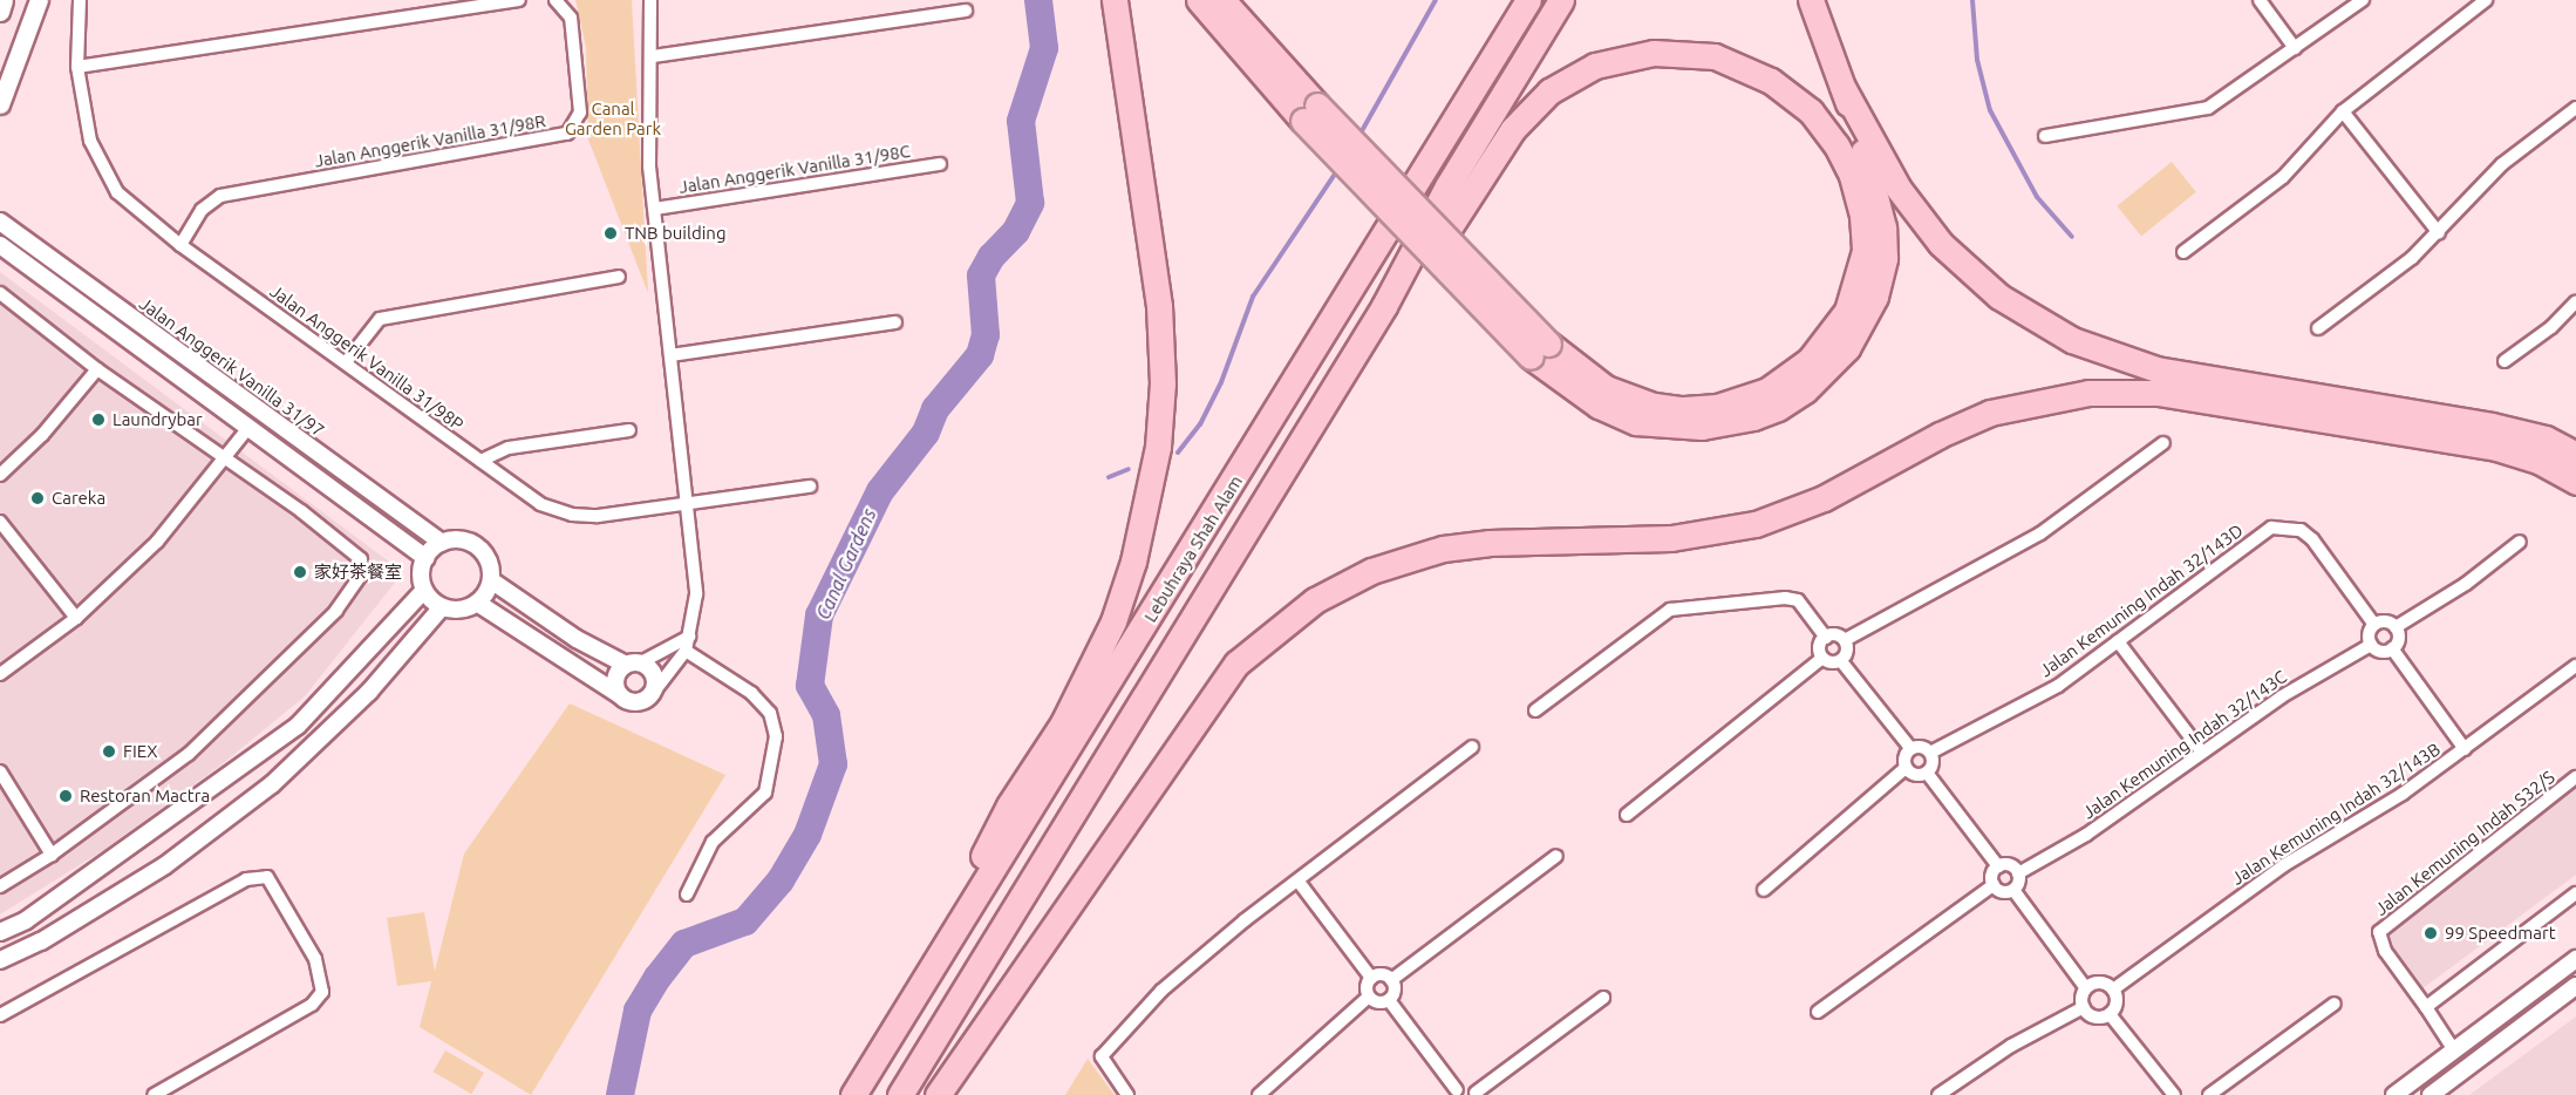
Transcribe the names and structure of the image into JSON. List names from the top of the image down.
{
  "streets": {
    "highway": ["Lebuhraya Shah Alam"],
    "street": [
      "Jalan Anggerik Vanilla 31/98R",
      "Jalan Anggerik Vanilla 31/98C",
      "Jalan Anggerik Vanilla 31/98P",
      "Jalan Anggerik Vanilla 31/97",
      "Jalan Kemuning Indah 32/143D",
      "Jalan Kemuning Indah 32/143C",
      "Jalan Kemuning Indah 32/143B",
      "Jalan Kemuning Indah S32/S"
    ]
  },
  "crossings": [
    ["Jalan Anggerik Vanilla 31/98R", "Jalan Anggerik Vanilla 31/98P"],
    ["Jalan Kemuning Indah 32/143D", "Jalan Kemuning Indah 32/143C"]
  ],
  "water": ["Canal Gardens"],
  "parks": ["Canal Garden Park"],
  "places": [
    "TNB building",
    "Laundrybar",
    "Careka",
    "家好茶餐室",
    "FIEX",
    "Restoran Mactra",
    "99 Speedmart"
  ]
}
